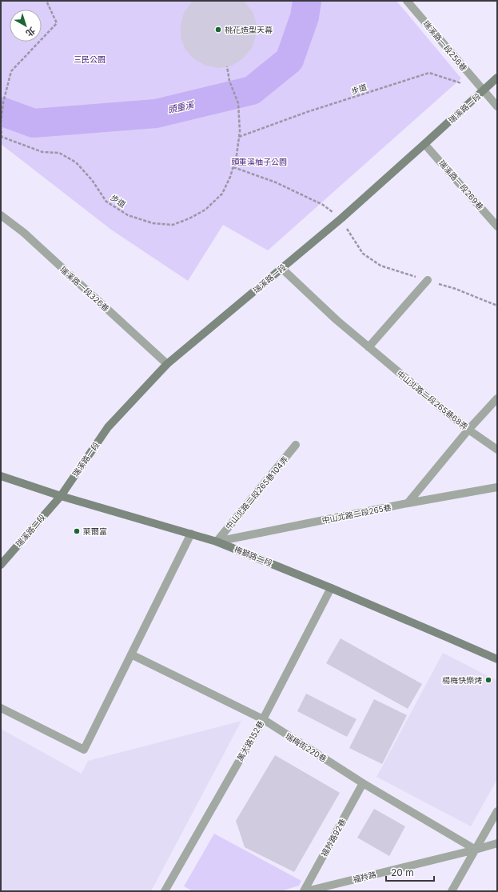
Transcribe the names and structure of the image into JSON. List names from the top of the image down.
{
  "streets": {
    "street": [
      "瑞溪路一段256巷",
      "瑞溪路一段",
      "瑞溪路一段269巷",
      "瑞溪路一段326巷",
      "中山北路二段265巷68弄",
      "中山北路二段265巷104弄",
      "中山北路二段265巷",
      "瑞溪路二段",
      "梅獅路二段",
      "萬大路152巷",
      "瑞梅街220巷",
      "福羚路92巷",
      "福羚路"
    ],
    "path": ["步道"]
  },
  "crossings": [
    ["瑞溪路一段256巷", "步道"],
    ["瑞溪路一段256巷", "瑞溪路一段"],
    ["步道", "瑞溪路一段"],
    ["瑞溪路一段", "瑞溪路一段269巷"],
    ["瑞溪路一段", "瑞溪路一段326巷"],
    ["瑞溪路一段", "中山北路二段265巷68弄"],
    ["瑞溪路一段", "瑞溪路二段"],
    ["瑞溪路一段", "梅獅路二段"],
    ["中山北路二段265巷104弄", "中山北路二段265巷"],
    ["中山北路二段265巷104弄", "梅獅路二段"],
    ["中山北路二段265巷", "梅獅路二段"],
    ["瑞溪路二段", "梅獅路二段"],
    ["梅獅路二段", "萬大路152巷"],
    ["萬大路152巷", "瑞梅街220巷"],
    ["瑞梅街220巷", "福羚路92巷"],
    ["瑞梅街220巷", "福羚路"]
  ],
  "water": ["頭重溪"],
  "parks": ["三民公園", "頭重溪柚子公園"],
  "places": ["桃花造型天幕", "萊爾富", "楊梅快樂烤"],
  "scale_bar": "20 m",
  "north": "bottom right"
}
